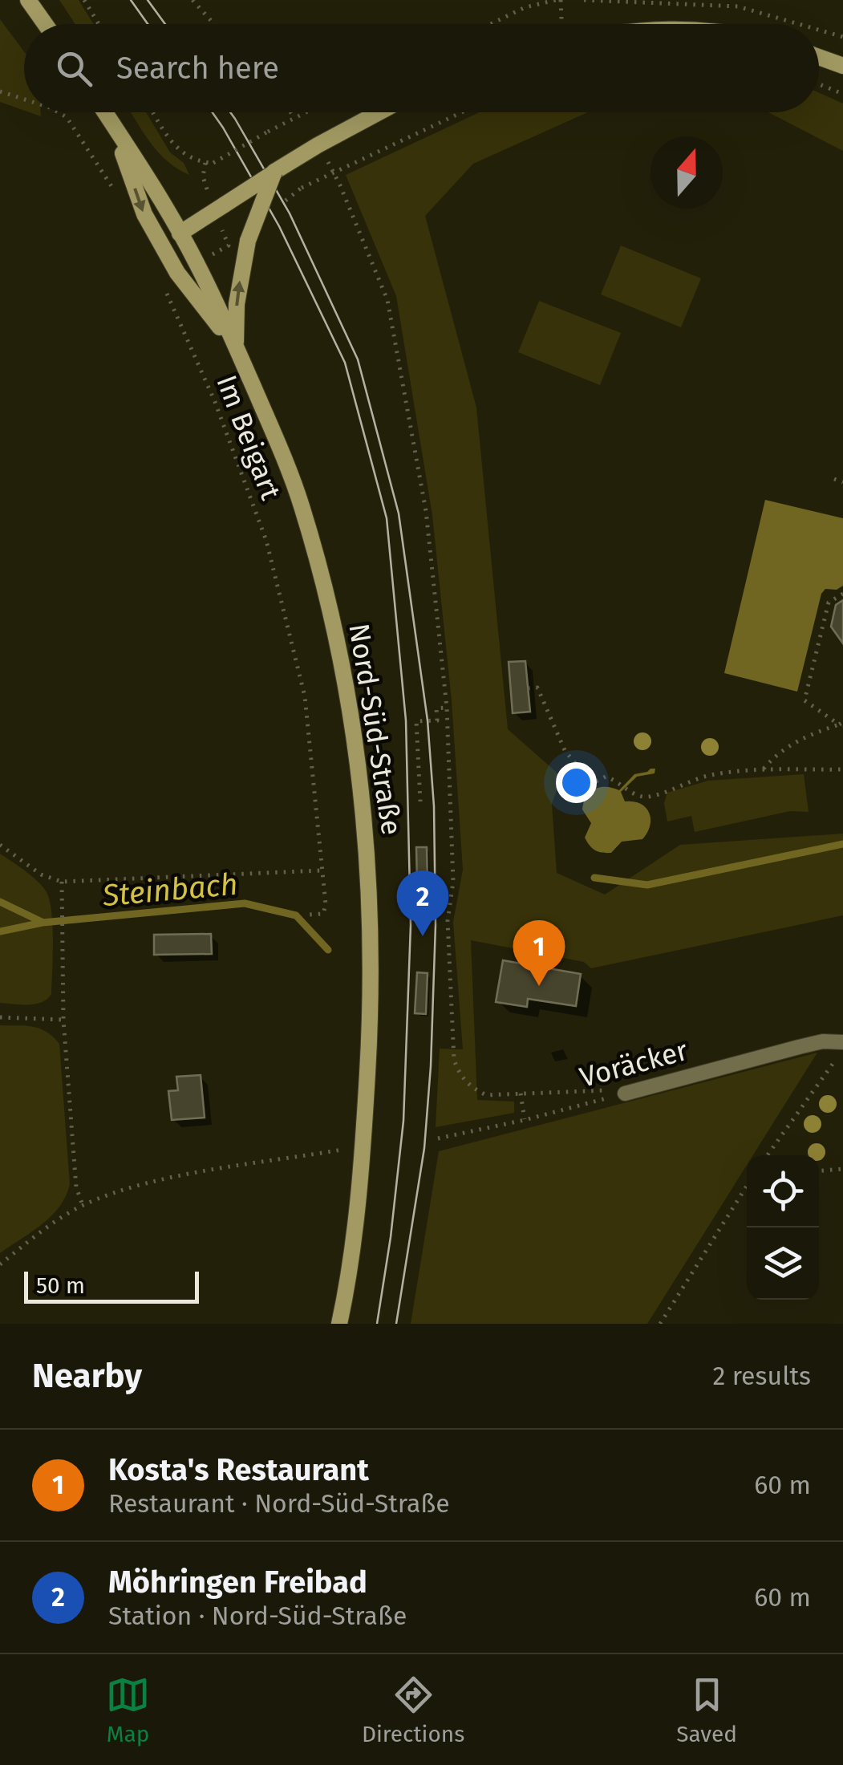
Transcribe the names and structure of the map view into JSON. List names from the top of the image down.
{
  "streets": {
    "main road": ["Nord-Süd-Straße"],
    "lane": ["Voräcker"],
    "path": ["Im Beigart"]
  },
  "water": ["Steinbach"],
  "scale_bar": "50 m",
  "north": "top",
  "page": {
    "search": "Search here",
    "pins": ["2", "1"],
    "scale": "50 m",
    "heading": ["Nearby", "2 results"],
    "list": [
      {
        "mark": "1",
        "name": "Kosta's Restaurant",
        "note": "Restaurant · Nord-Süd-Straße",
        "value": "60 m"
      },
      {
        "mark": "2",
        "name": "Möhringen Freibad",
        "note": "Station · Nord-Süd-Straße",
        "value": "60 m"
      }
    ],
    "nav": ["Map", "Directions", "Saved"]
  }
}
